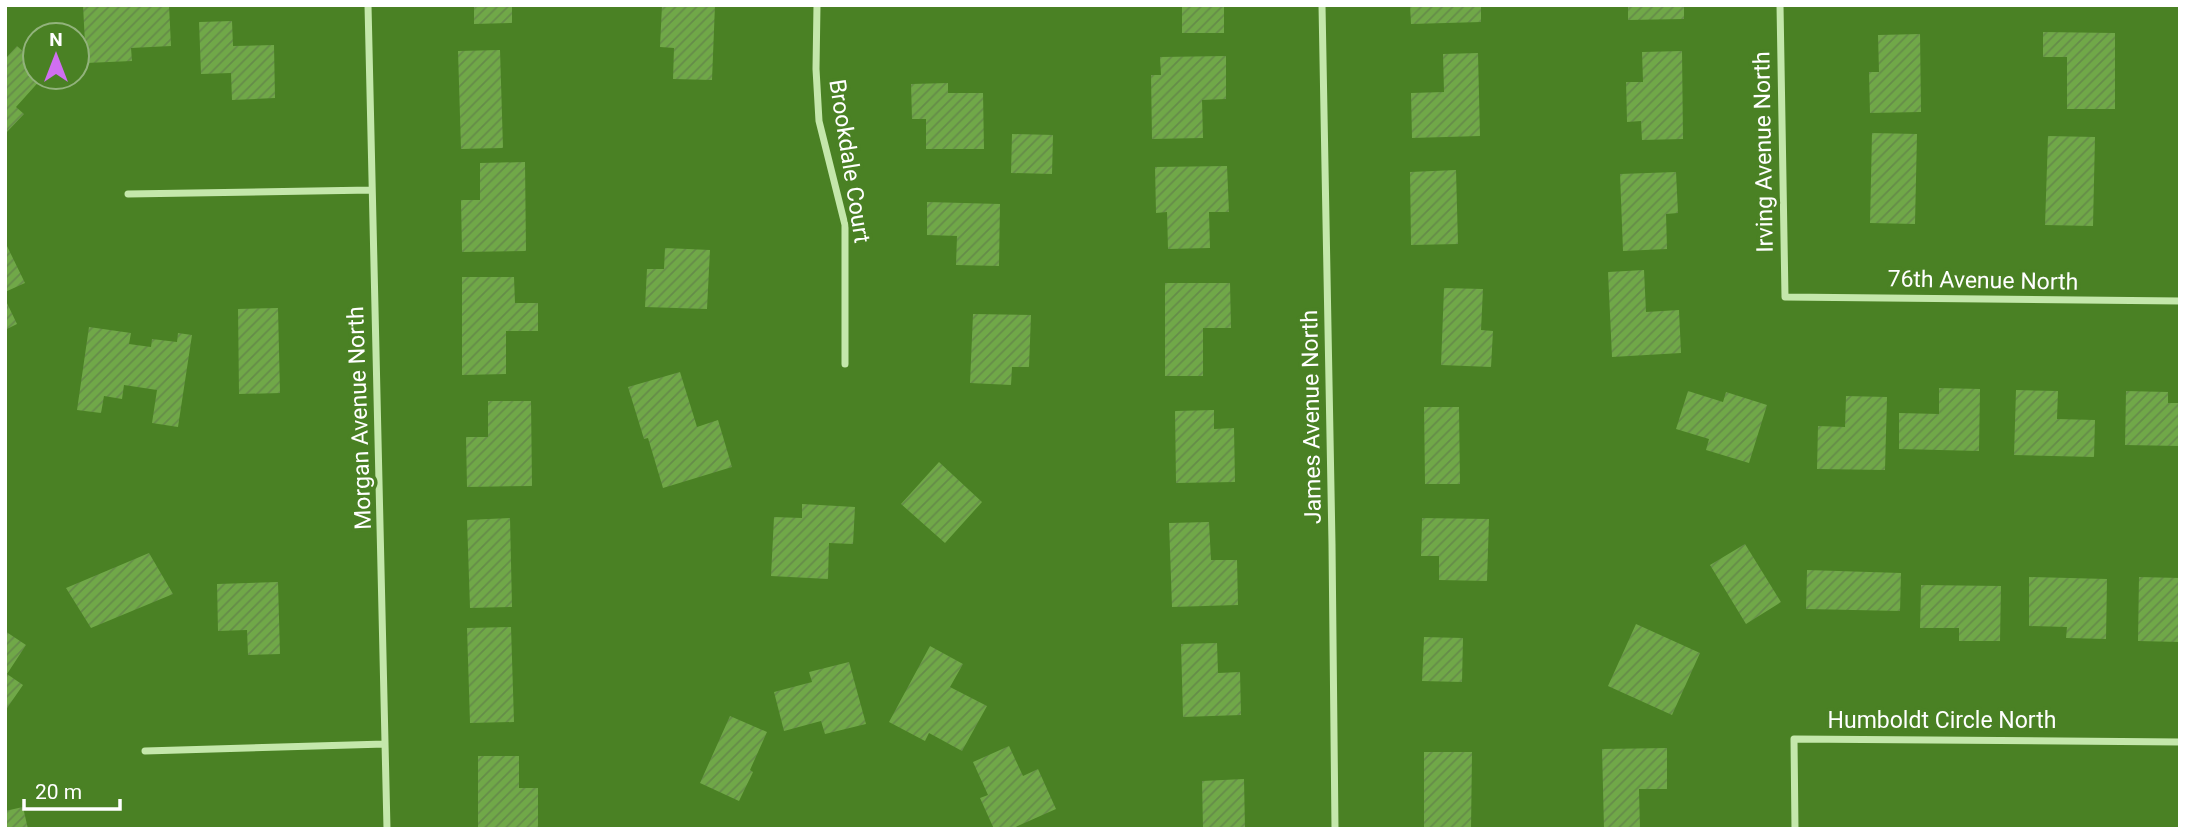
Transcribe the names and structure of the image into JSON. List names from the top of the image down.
{
  "streets": {
    "street": [
      "Irving Avenue North",
      "Brookdale Court",
      "76th Avenue North",
      "James Avenue North",
      "Morgan Avenue North",
      "Humboldt Circle North"
    ]
  },
  "crossings": [
    ["Irving Avenue North", "76th Avenue North"]
  ],
  "scale_bar": "20 m",
  "north": "top"
}
